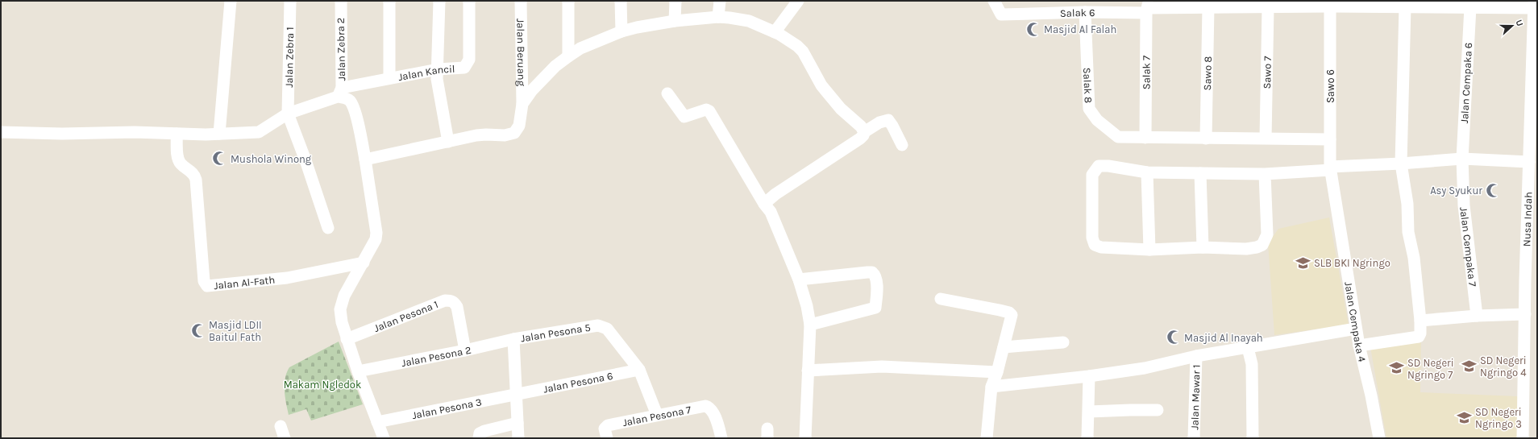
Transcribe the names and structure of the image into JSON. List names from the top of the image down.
{
  "streets": {
    "street": [
      "Salak 6",
      "Jalan Zebra 2",
      "Jalan Beruang",
      "Jalan Zebra 1",
      "Jalan Kancil",
      "Salak 7",
      "Sawo 7",
      "Sawo 8",
      "Jalan Cempaka 6",
      "Salak 8",
      "Sawo 6",
      "Nusa Indah",
      "Jalan Cempaka 7",
      "Jalan Al-Fath",
      "Jalan Pesona 1",
      "Jalan Cempaka 4",
      "Jalan Pesona 5",
      "Jalan Pesona 2",
      "Jalan Pesona 6",
      "Jalan Mawar 1",
      "Jalan Pesona 3",
      "Jalan Pesona 7"
    ]
  },
  "crossings": [
    ["Salak 6", "Salak 7"],
    ["Salak 6", "Sawo 7"],
    ["Salak 6", "Sawo 8"],
    ["Salak 6", "Jalan Cempaka 6"],
    ["Salak 6", "Salak 8"],
    ["Salak 6", "Sawo 6"],
    ["Salak 6", "Nusa Indah"],
    ["Jalan Zebra 2", "Jalan Kancil"],
    ["Jalan Zebra 1", "Jalan Kancil"],
    ["Jalan Kancil", "Jalan Al-Fath"],
    ["Salak 7", "Salak 8"],
    ["Sawo 7", "Salak 8"],
    ["Sawo 8", "Salak 8"],
    ["Jalan Cempaka 6", "Jalan Cempaka 7"],
    ["Salak 8", "Sawo 6"],
    ["Sawo 6", "Jalan Cempaka 4"],
    ["Jalan Pesona 1", "Jalan Pesona 2"],
    ["Jalan Pesona 5", "Jalan Pesona 2"],
    ["Jalan Pesona 5", "Jalan Pesona 6"],
    ["Jalan Pesona 6", "Jalan Pesona 3"]
  ],
  "parks": ["Makam Ngledok"],
  "places": {
    "mosque": [
      "Masjid Al Falah",
      "Mushola Winong",
      "Asy Syukur",
      "Masjid LDII Baitul Fath",
      "Masjid Al Inayah"
    ],
    "school or university": [
      "SLB BKI Ngringo",
      "SD Negeri Ngringo 4",
      "SD Negeri Ngringo 7",
      "SD Negeri Ngringo 3"
    ]
  },
  "north": "right"
}
